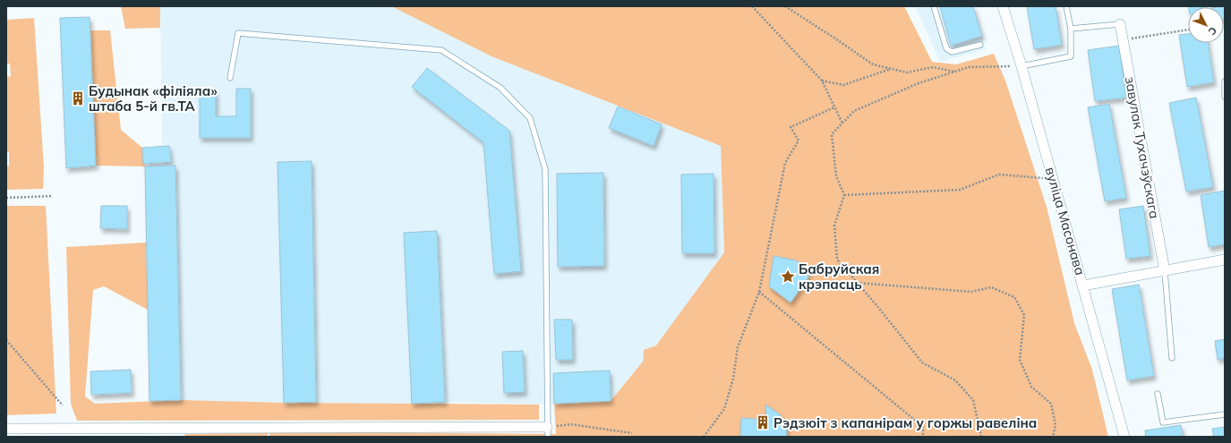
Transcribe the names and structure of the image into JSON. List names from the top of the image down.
{
  "streets": {
    "street": ["завулак Тухачэўскага", "вуліца Масонава"]
  },
  "places": {
    "building": ["Будынак «філіяла» штаба 5-й гв.ТА", "Рэдзюіт з капанірам у горжы равеліна"],
    "place": ["Бабруйская крэпасць"]
  },
  "north": "bottom right"
}
